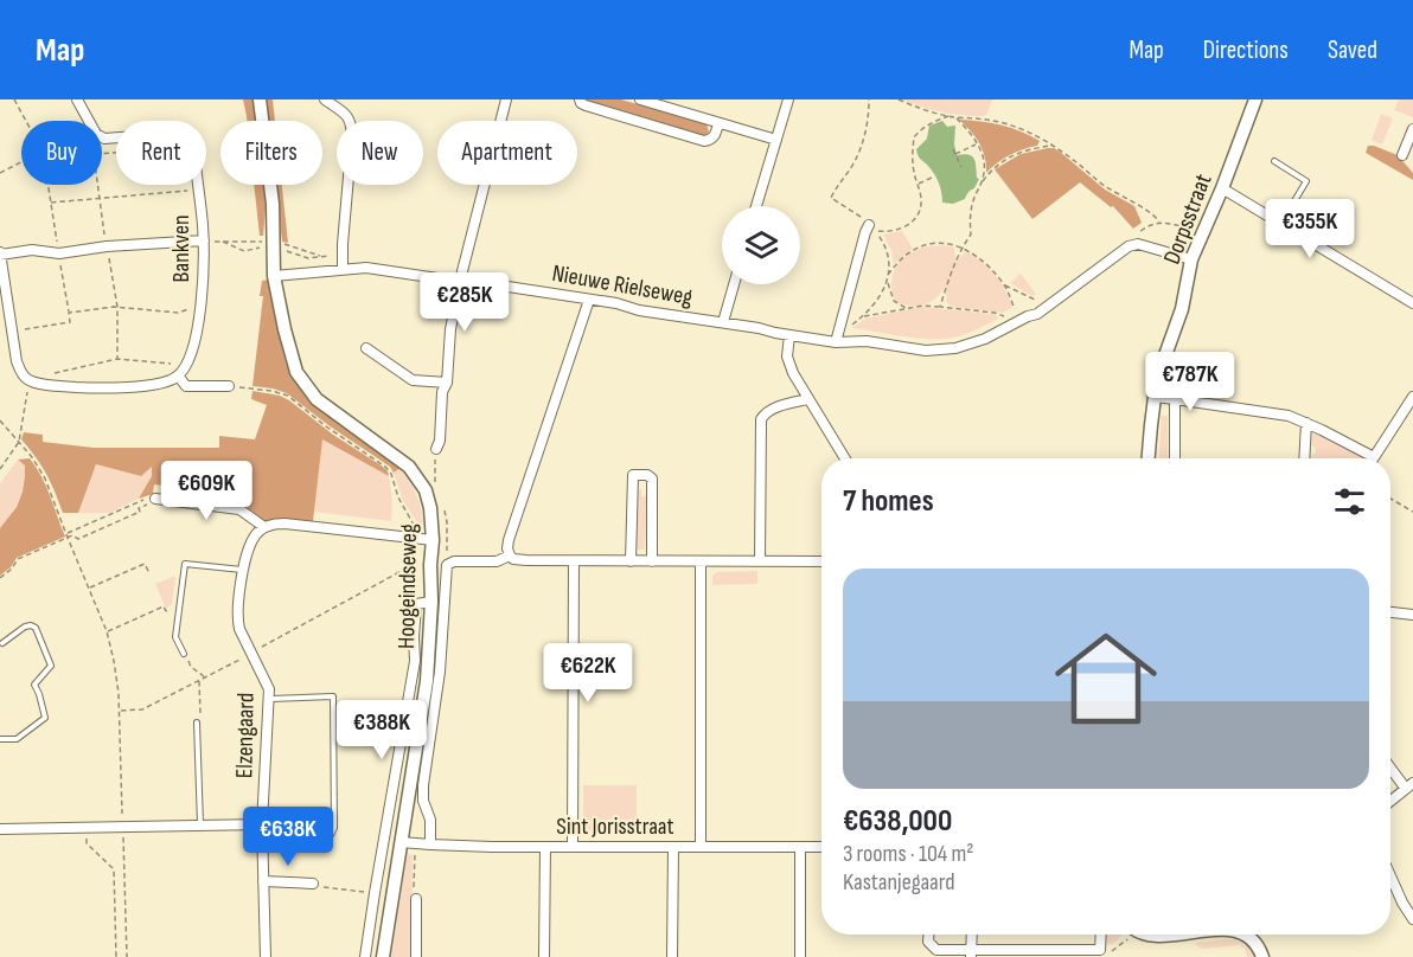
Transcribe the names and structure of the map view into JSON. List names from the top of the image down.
{
  "streets": {
    "street": [
      "Dorpsstraat",
      "Bankven",
      "Nieuwe Rielseweg",
      "Hoogeindseweg",
      "Elzengaard",
      "Sint Jorisstraat"
    ]
  },
  "crossings": [
    ["Nieuwe Rielseweg", "Hoogeindseweg"],
    ["Hoogeindseweg", "Sint Jorisstraat"]
  ],
  "page": {
    "header": "Map",
    "nav": ["Map", "Directions", "Saved"],
    "chip": [
      "Buy",
      "Rent",
      "Filters",
      "New",
      "Apartment"
    ],
    "price": [
      "€355K",
      "€285K",
      "€787K",
      "€609K",
      "€622K",
      "€388K",
      "€638K"
    ],
    "heading": "7 homes",
    "list": [
      {
        "name": "€638,000",
        "note": "3 rooms · 104 m² · Kastanjegaard"
      }
    ]
  }
}
